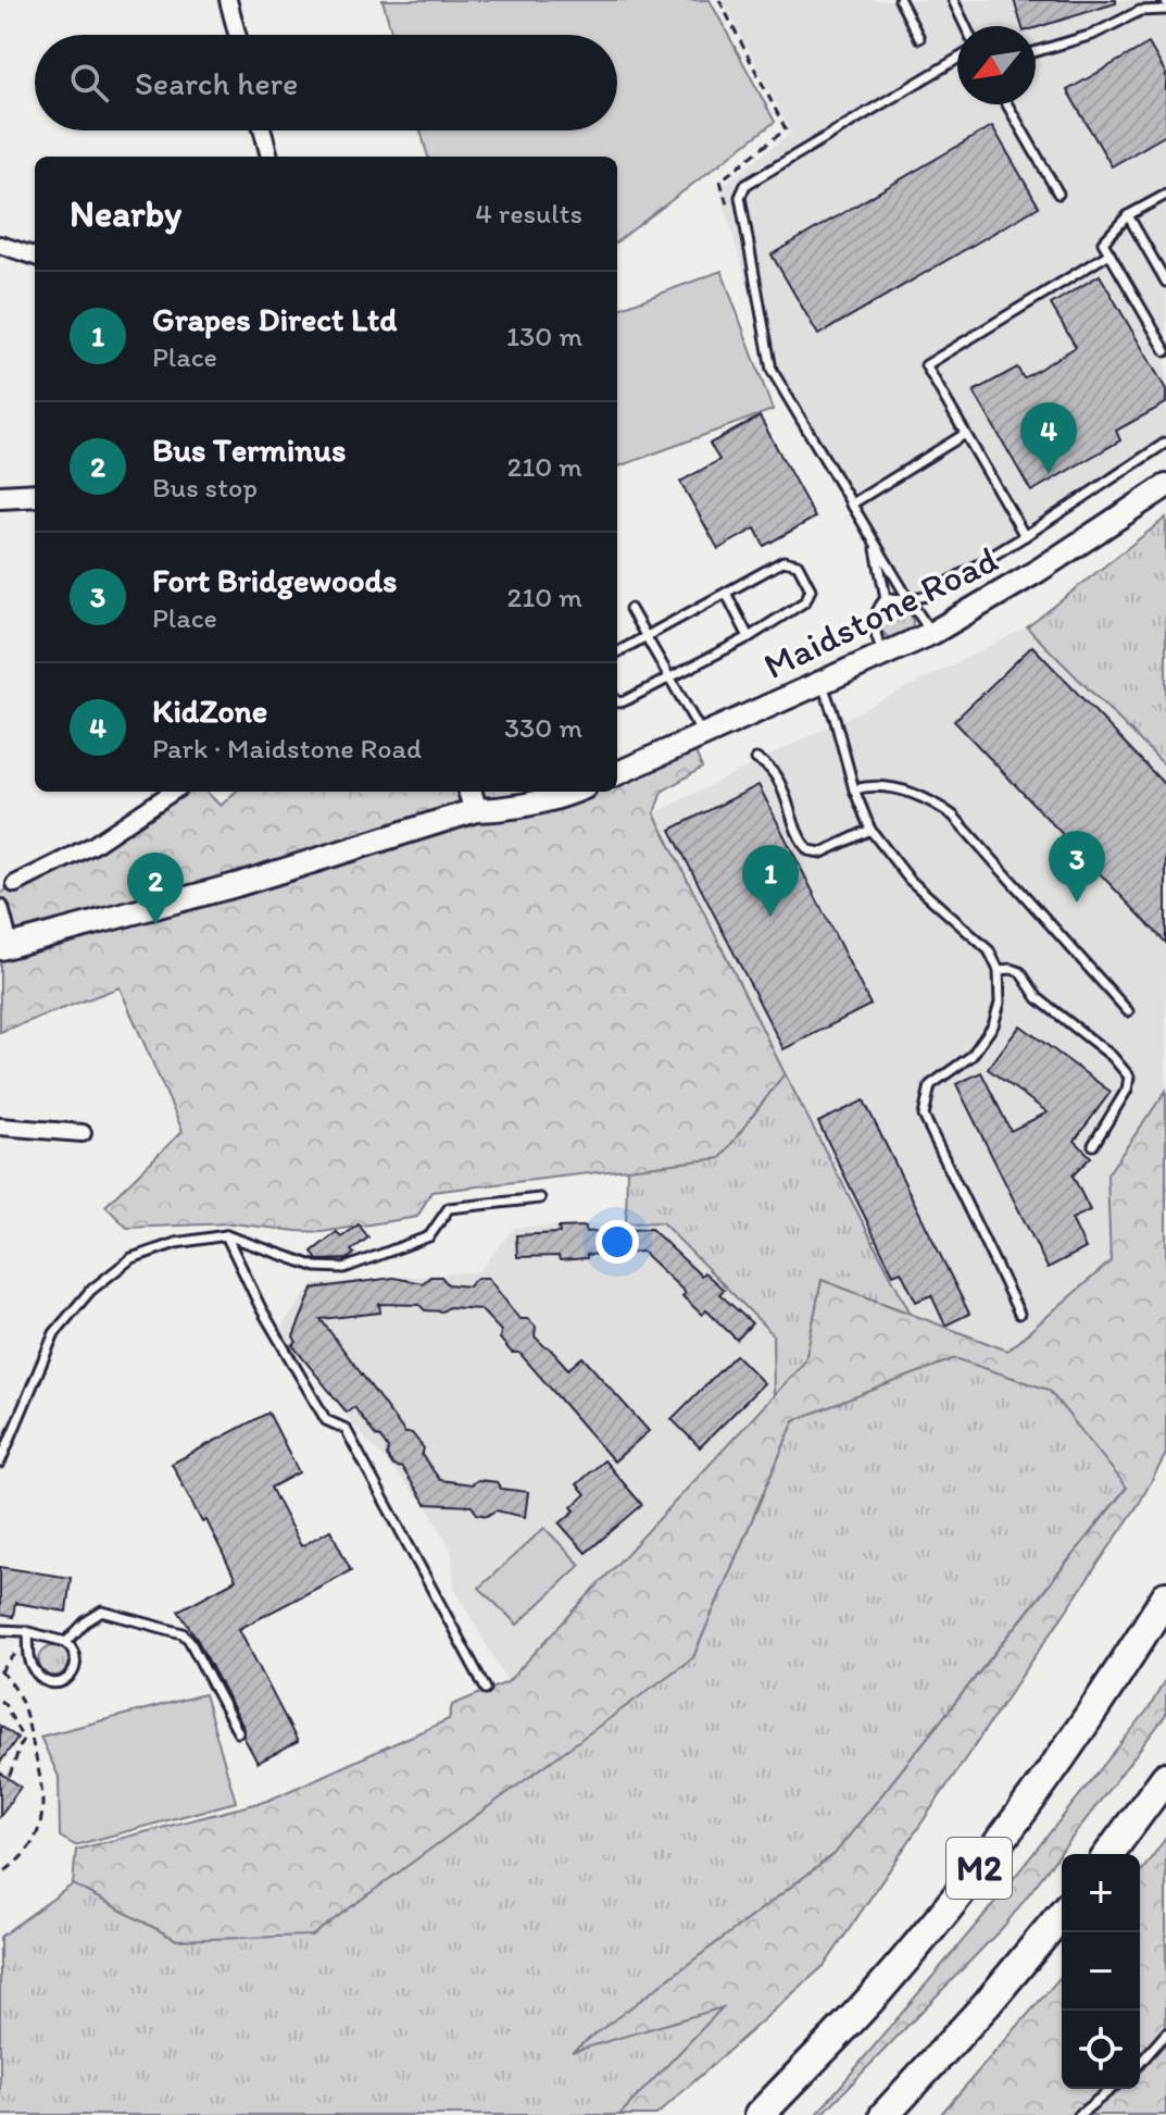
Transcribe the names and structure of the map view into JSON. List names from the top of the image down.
{
  "streets": {
    "highway": ["M2"],
    "main road": ["Maidstone Road"]
  },
  "north": "bottom left",
  "page": {
    "search": "Search here",
    "heading": ["Nearby", "4 results"],
    "list": [
      {
        "mark": "1",
        "name": "Grapes Direct Ltd",
        "note": "Place",
        "value": "130 m"
      },
      {
        "mark": "2",
        "name": "Bus Terminus",
        "note": "Bus stop",
        "value": "210 m"
      },
      {
        "mark": "3",
        "name": "Fort Bridgewoods",
        "note": "Place",
        "value": "210 m"
      },
      {
        "mark": "4",
        "name": "KidZone",
        "note": "Park · Maidstone Road",
        "value": "330 m"
      }
    ],
    "pins": [
      "4",
      "3",
      "1",
      "2"
    ],
    "map_buttons": ["+", "−"]
  }
}
